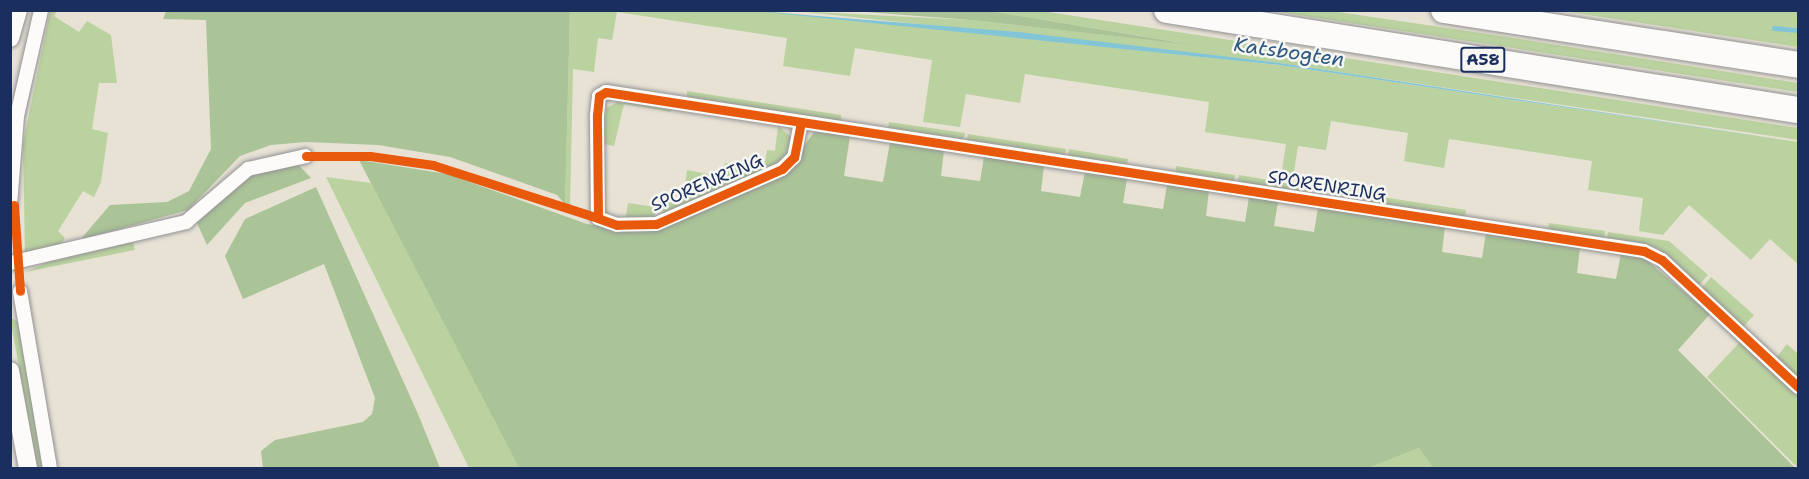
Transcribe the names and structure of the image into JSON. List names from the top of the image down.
{
  "streets": {
    "highway": ["A58"],
    "street": ["SPORENRING"]
  },
  "water": ["Katsbogten"]
}
